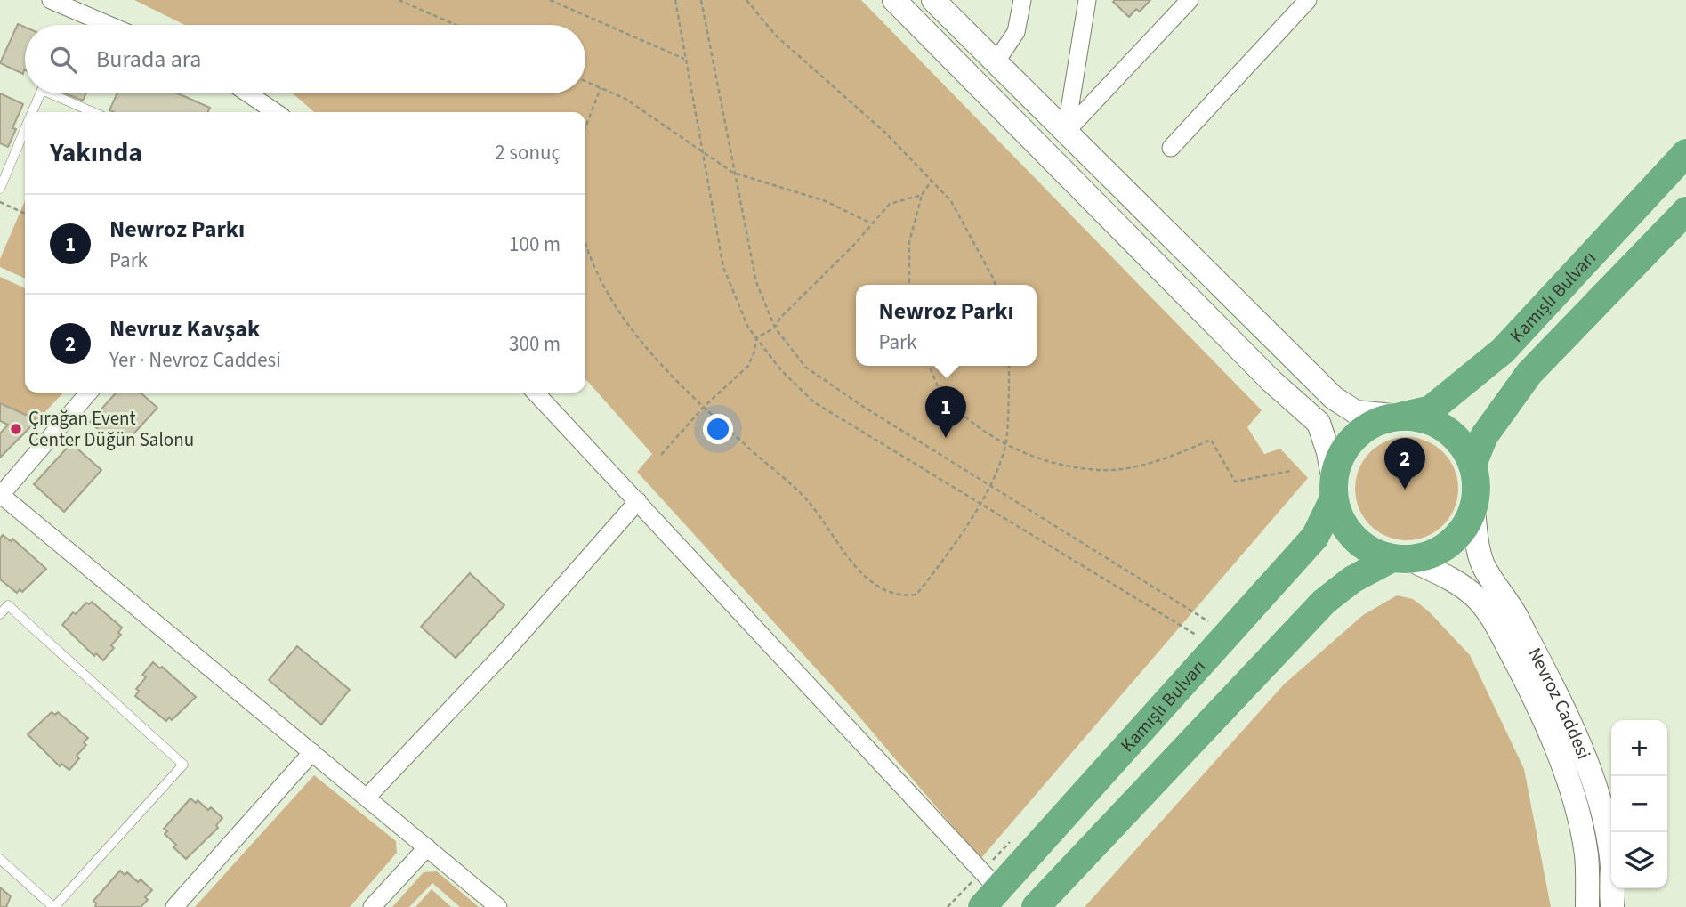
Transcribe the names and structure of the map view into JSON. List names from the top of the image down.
{
  "streets": {
    "highway": ["Kamışlı Bulvarı"],
    "main road": ["Nevroz Caddesi"]
  },
  "crossings": [
    ["Kamışlı Bulvarı", "Nevroz Caddesi"]
  ],
  "places": ["Çırağan Event Center Düğün Salonu"],
  "page": {
    "search": "Burada ara",
    "heading": ["Yakında", "2 sonuç"],
    "list": [
      {
        "mark": "1",
        "name": "Newroz Parkı",
        "note": "Park",
        "value": "100 m"
      },
      {
        "mark": "2",
        "name": "Nevruz Kavşak",
        "note": "Yer · Nevroz Caddesi",
        "value": "300 m"
      }
    ],
    "popup": ["Newroz Parkı", "Park"],
    "pins": ["1", "2"],
    "map_buttons": ["+", "−"]
  }
}
